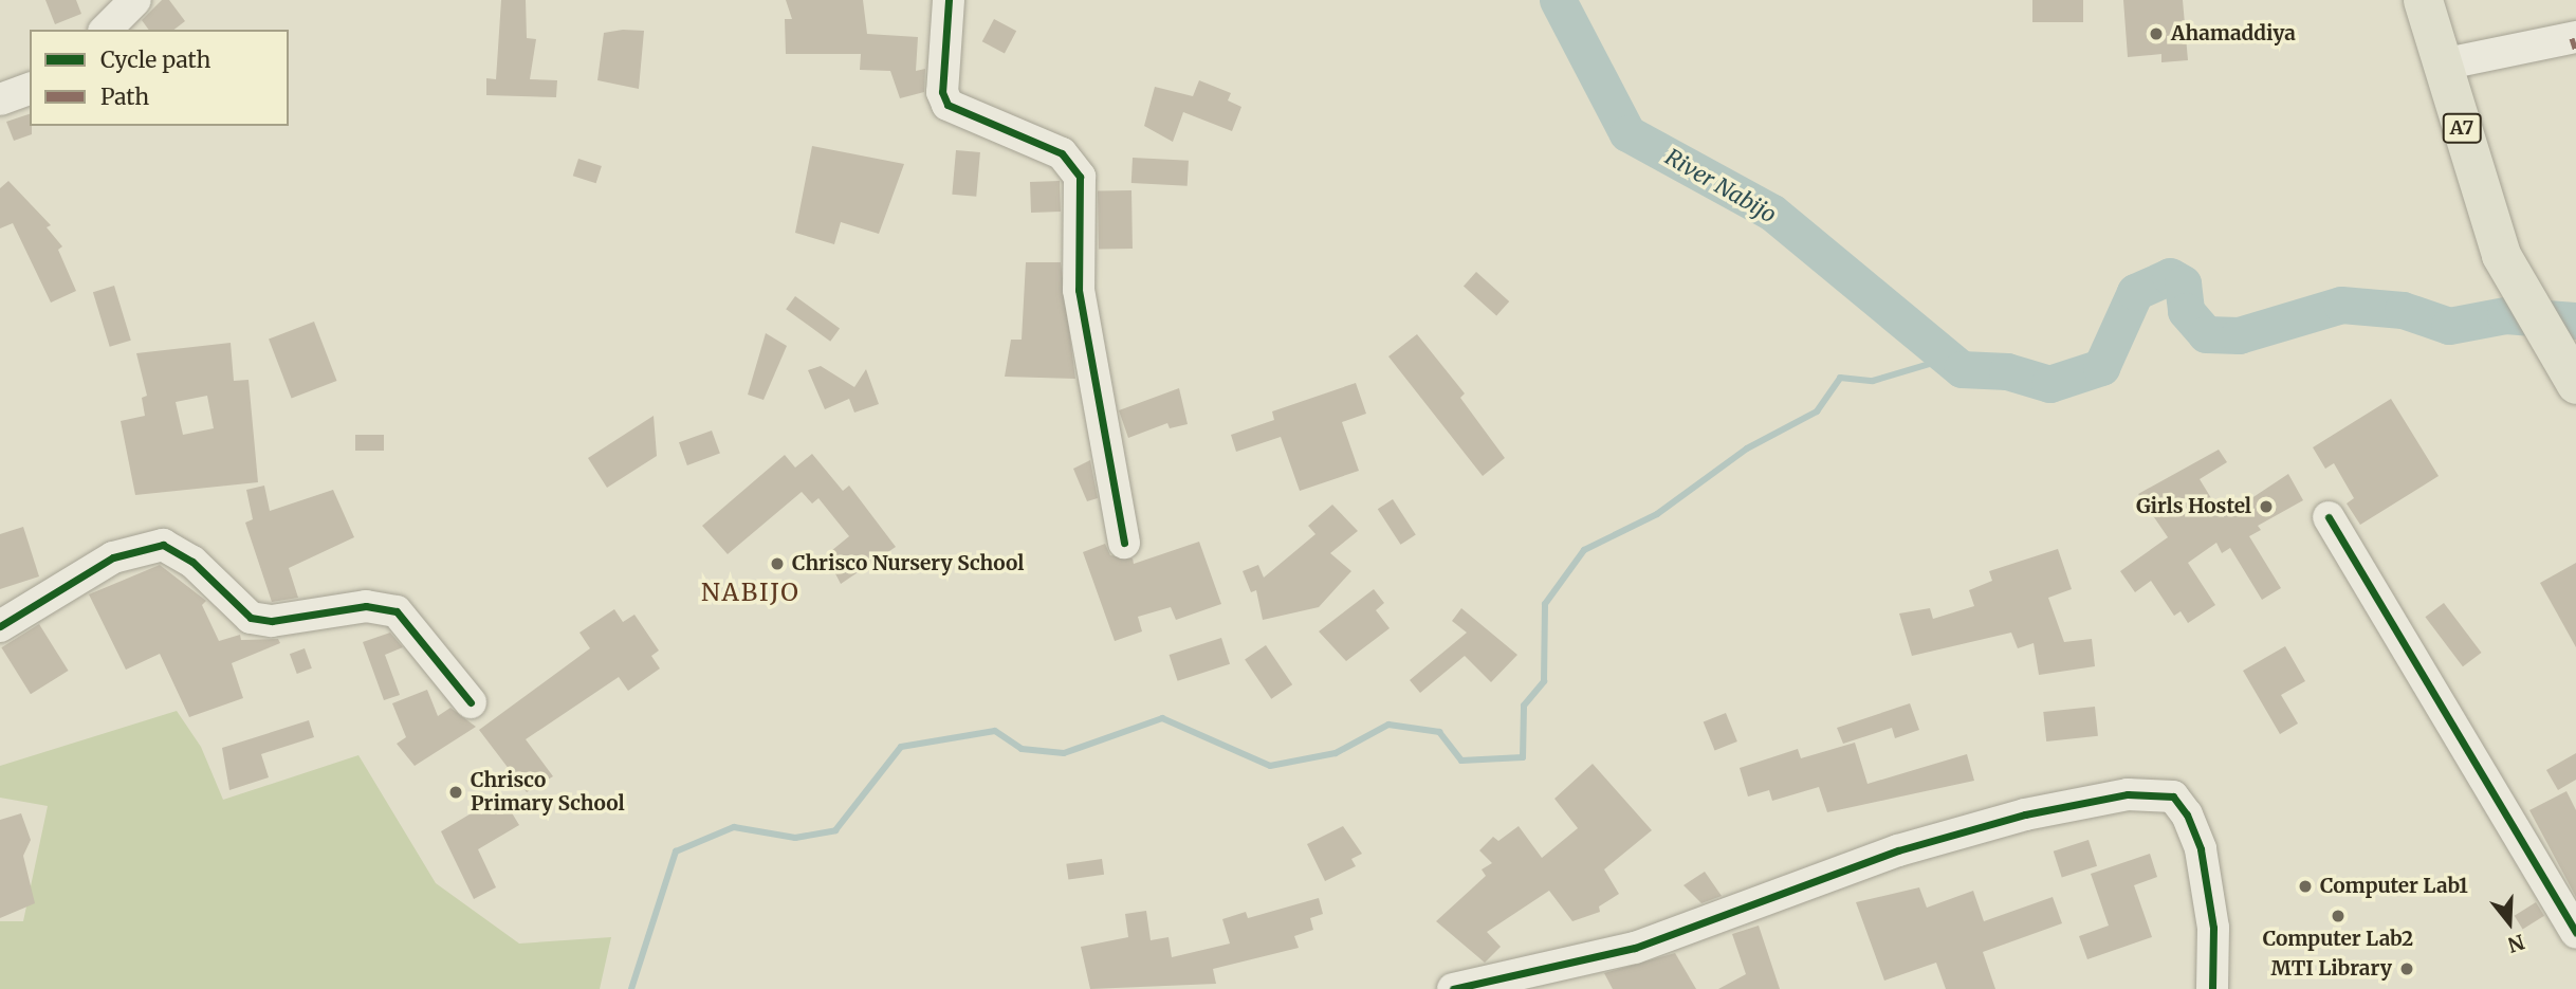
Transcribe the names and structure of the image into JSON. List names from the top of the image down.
{
  "streets": {
    "main road": ["A7"]
  },
  "districts": ["NABIJO"],
  "water": ["River Nabijo"],
  "places": [
    "Ahamaddiya",
    "Girls Hostel",
    "Chrisco Nursery School",
    "Chrisco Primary School",
    "Computer Lab1",
    "Computer Lab2",
    "MTI Library"
  ],
  "legend": ["Cycle path", "Path"],
  "north": "bottom"
}
